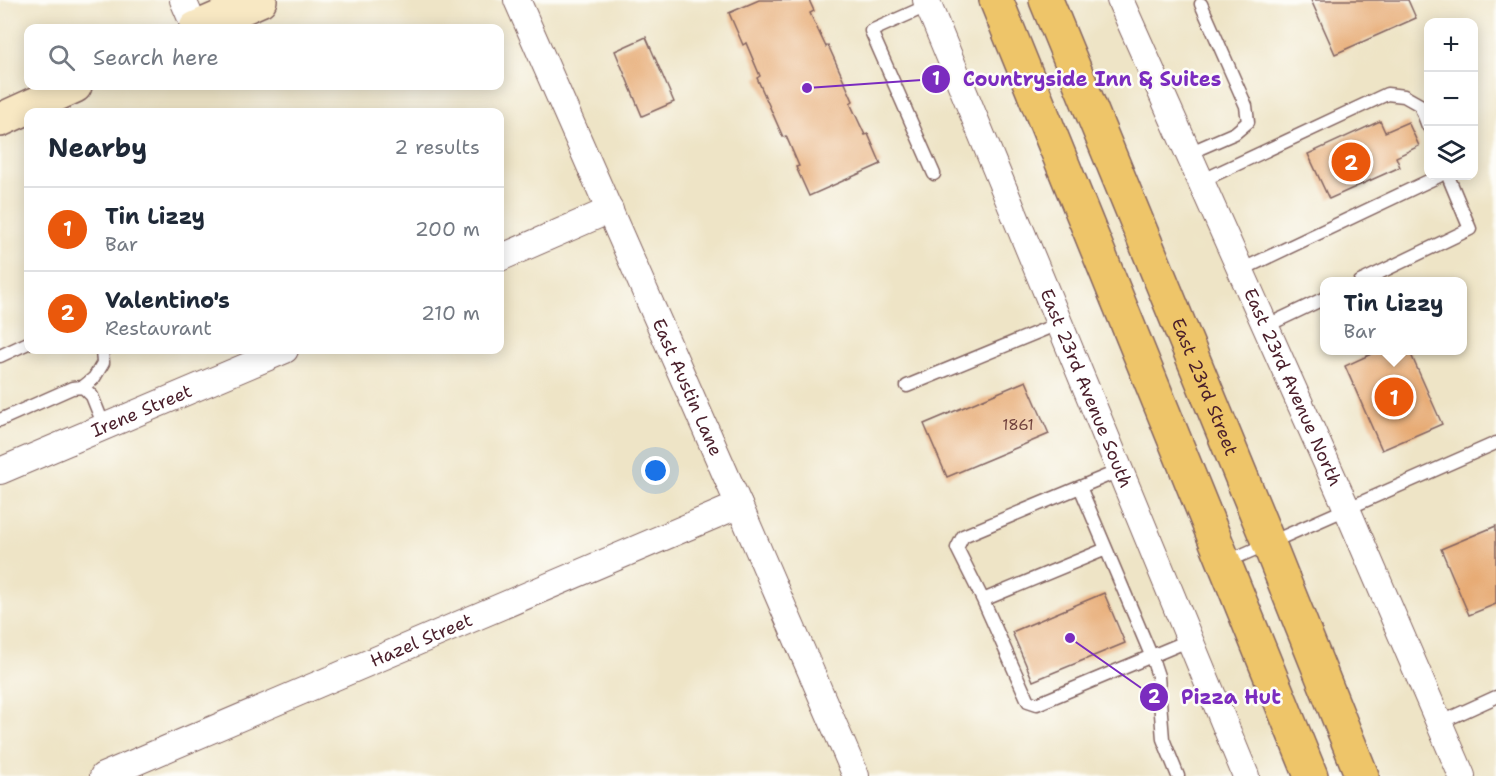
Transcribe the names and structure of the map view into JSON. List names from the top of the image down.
{
  "streets": {
    "main road": ["East 23rd Street"],
    "street": [
      "East Austin Lane",
      "East 23rd Avenue North",
      "East 23rd Avenue South",
      "Irene Street",
      "Hazel Street"
    ]
  },
  "crossings": [
    ["East Austin Lane", "Hazel Street"]
  ],
  "places": ["Countryside Inn & Suites", "Pizza Hut"],
  "house_numbers": ["1861"],
  "page": {
    "map_buttons": ["+", "−"],
    "search": "Search here",
    "heading": ["Nearby", "2 results"],
    "pins": ["2", "1"],
    "list": [
      {
        "mark": "1",
        "name": "Tin Lizzy",
        "note": "Bar",
        "value": "200 m"
      },
      {
        "mark": "2",
        "name": "Valentino's",
        "note": "Restaurant",
        "value": "210 m"
      }
    ],
    "popup": ["Tin Lizzy", "Bar"]
  }
}
